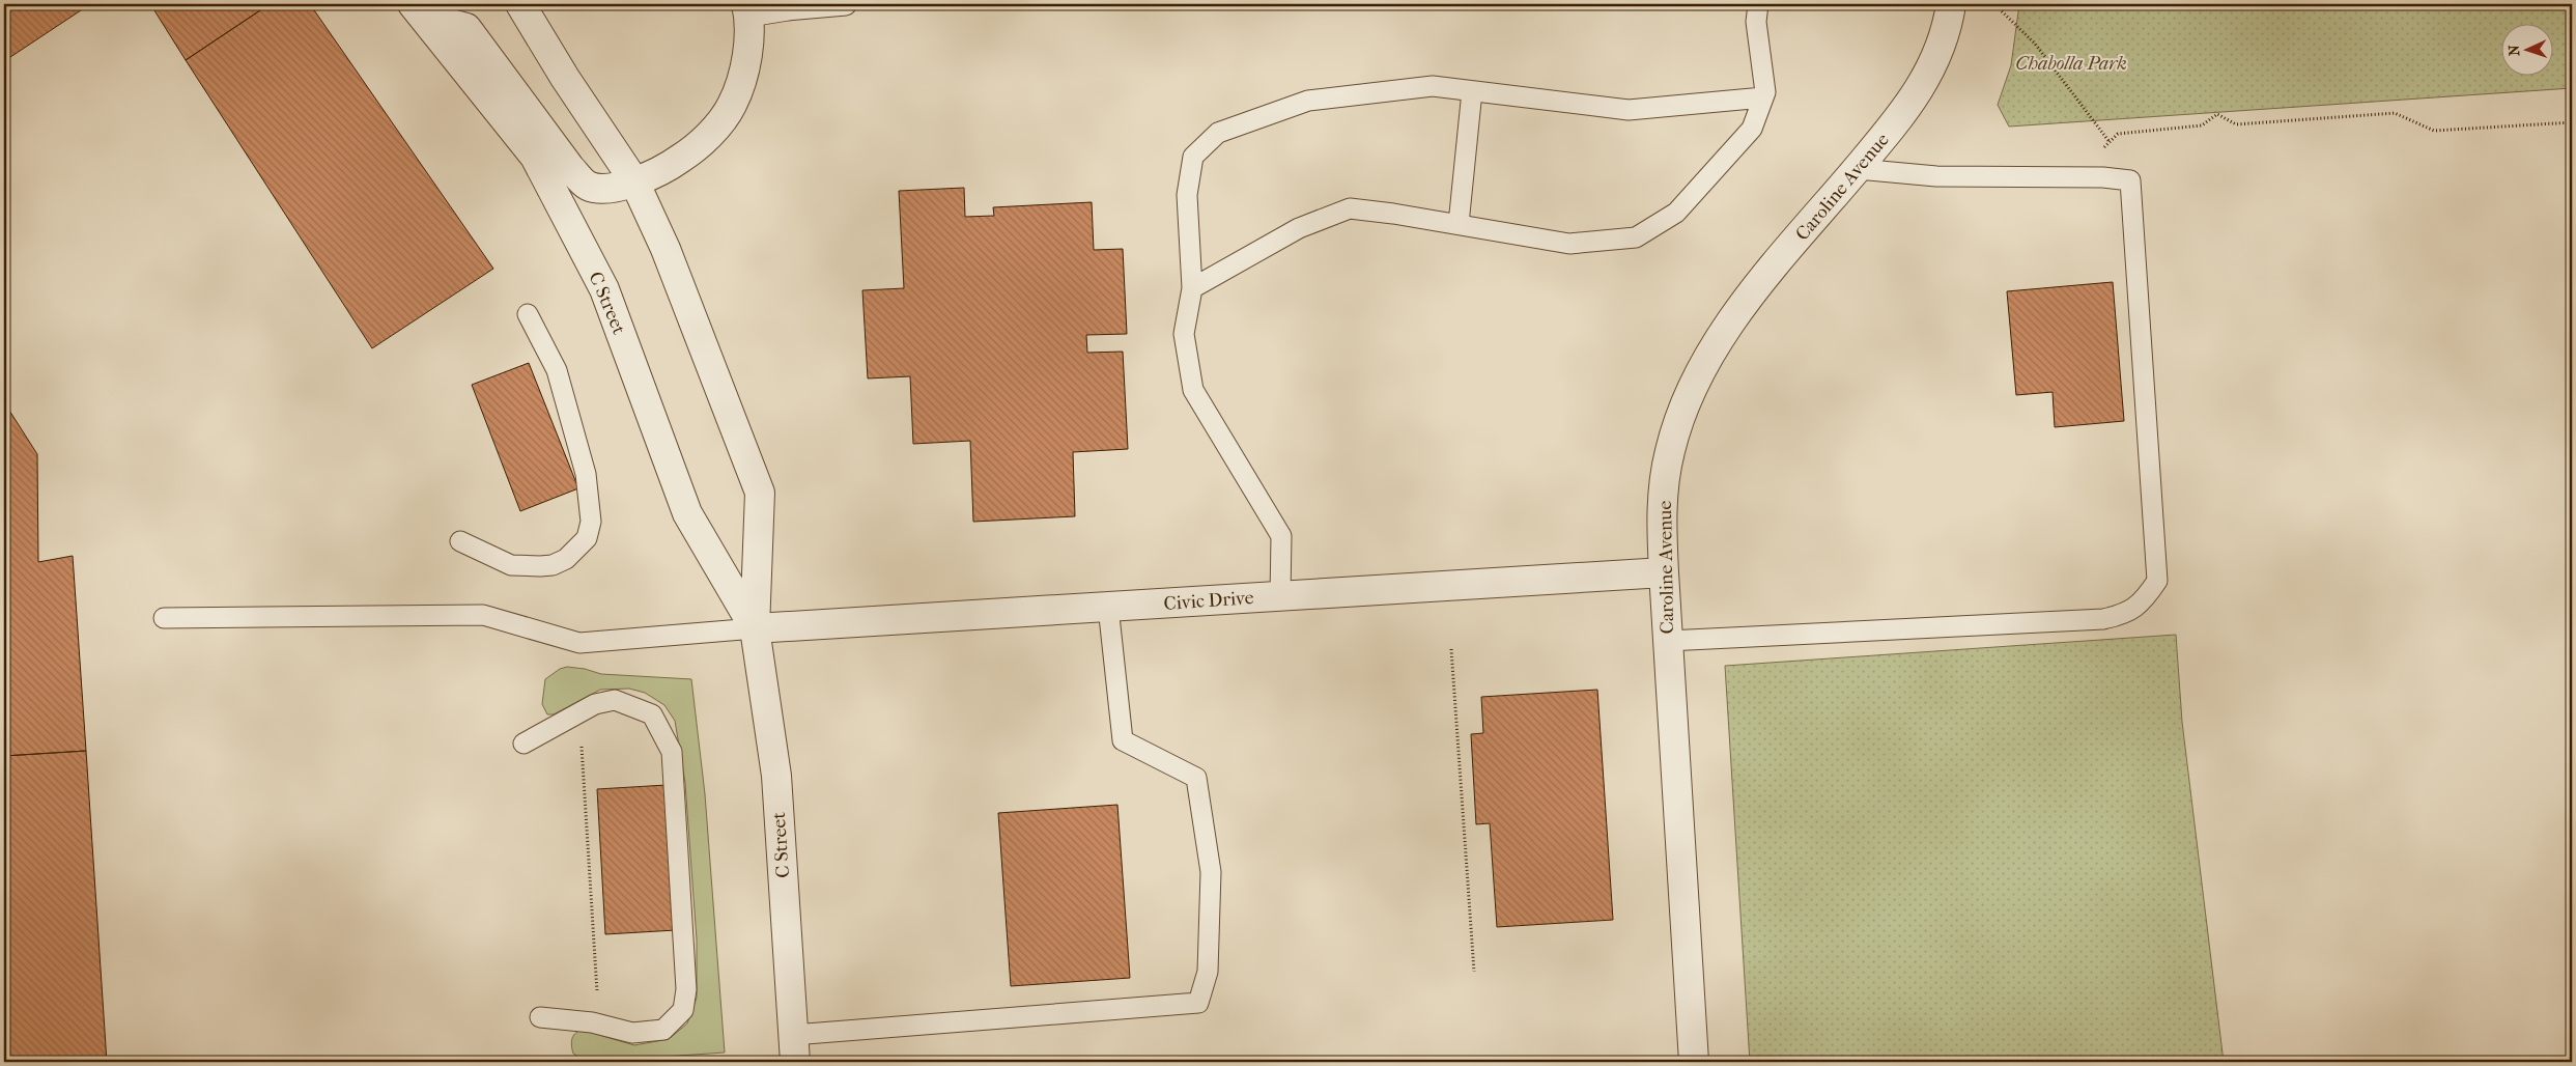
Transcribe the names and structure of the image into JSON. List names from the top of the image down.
{
  "streets": {
    "street": ["Caroline Avenue", "C Street", "Civic Drive"]
  },
  "crossings": [
    ["Caroline Avenue", "Civic Drive"],
    ["C Street", "Civic Drive"]
  ],
  "parks": ["Chabolla Park"],
  "north": "left"
}
